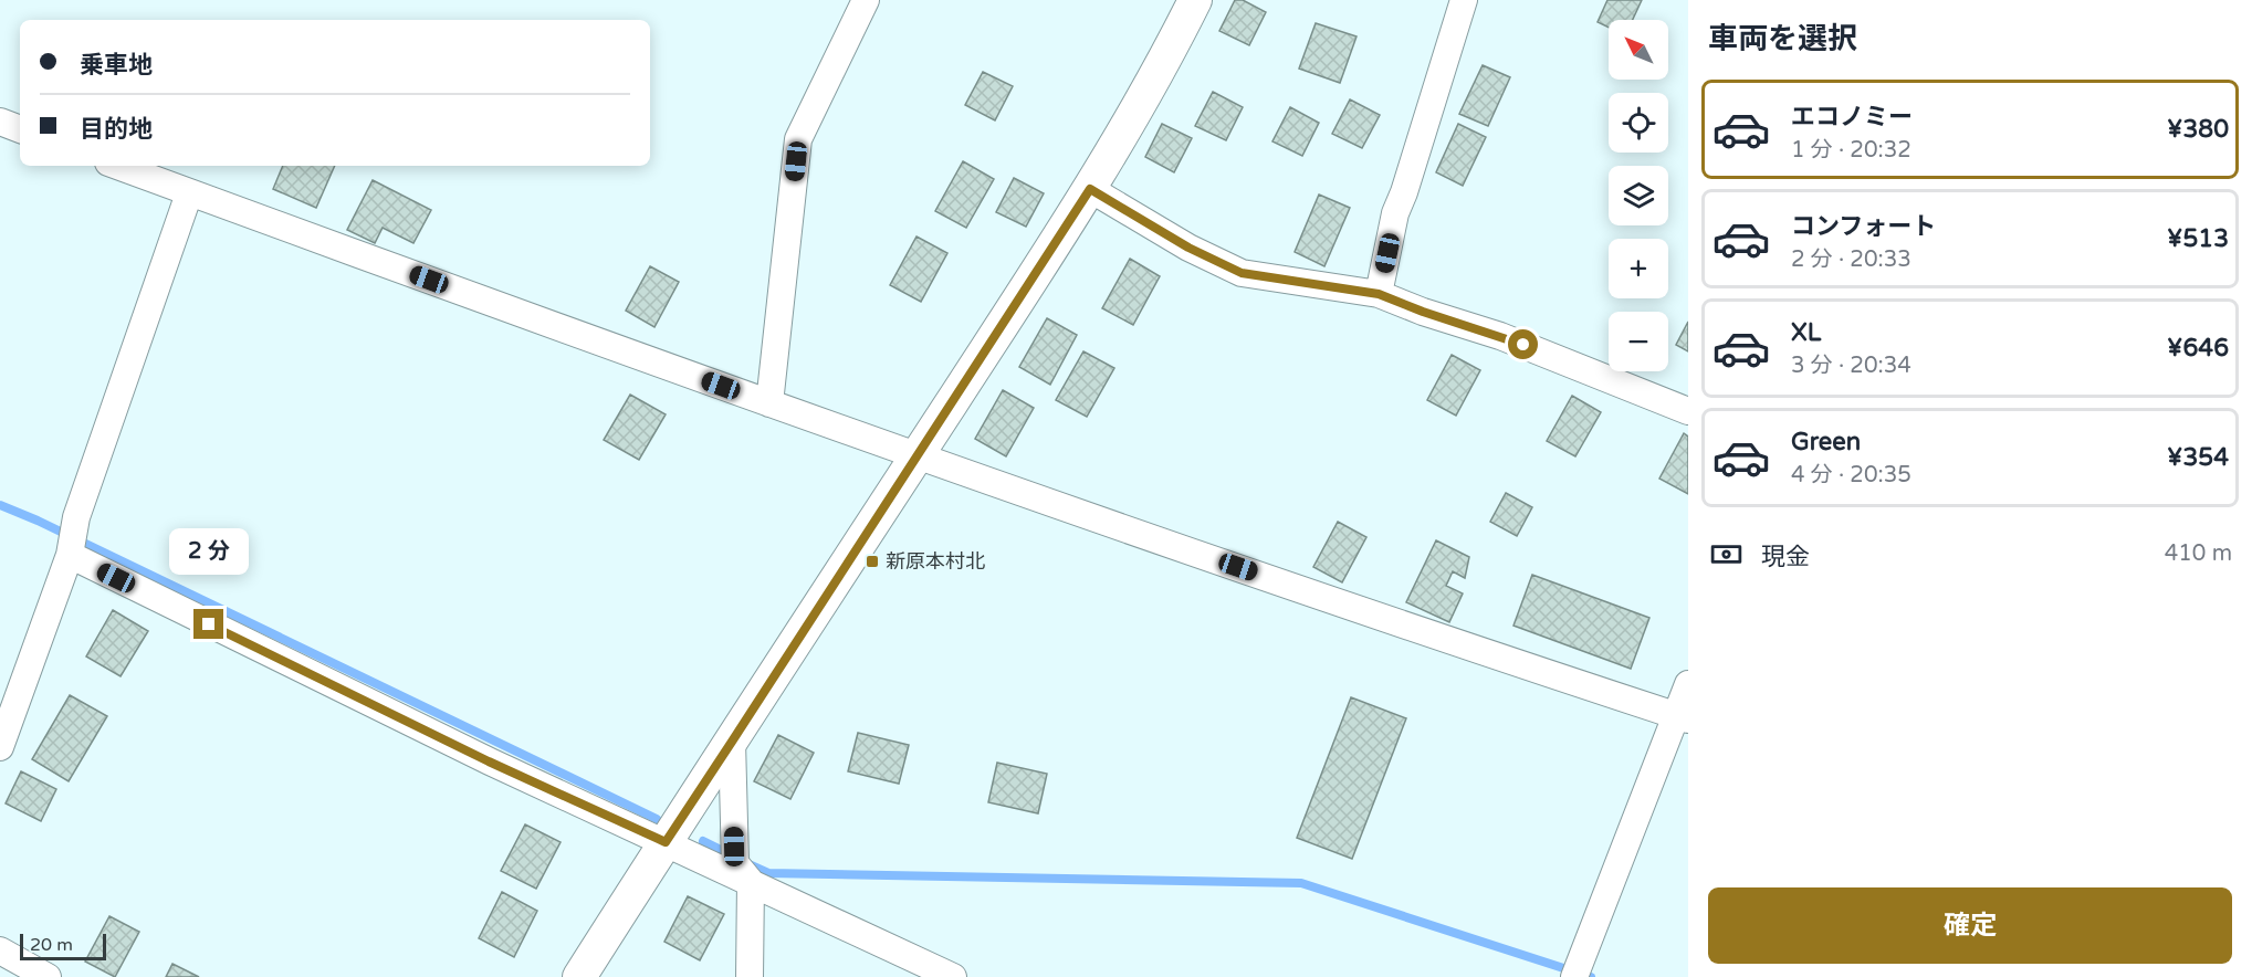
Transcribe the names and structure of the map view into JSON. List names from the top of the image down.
{
  "places": {
    "transit": ["新原本村北"]
  },
  "scale_bar": "20 m",
  "north": "top left",
  "page": {
    "heading": "車両を選択",
    "map_buttons": ["+", "−"],
    "banner": ["乗車地", "目的地"],
    "list": [
      {
        "name": "エコノミー",
        "note": "1 分 · 20:32",
        "value": "¥380"
      },
      {
        "name": "コンフォート",
        "note": "2 分 · 20:33",
        "value": "¥513"
      },
      {
        "name": "XL",
        "note": "3 分 · 20:34",
        "value": "¥646"
      },
      {
        "name": "Green",
        "note": "4 分 · 20:35",
        "value": "¥354"
      }
    ],
    "pay": ["現金", "410 m"],
    "bubble": "2 分",
    "buttons": "確定",
    "scale": "20 m"
  }
}
